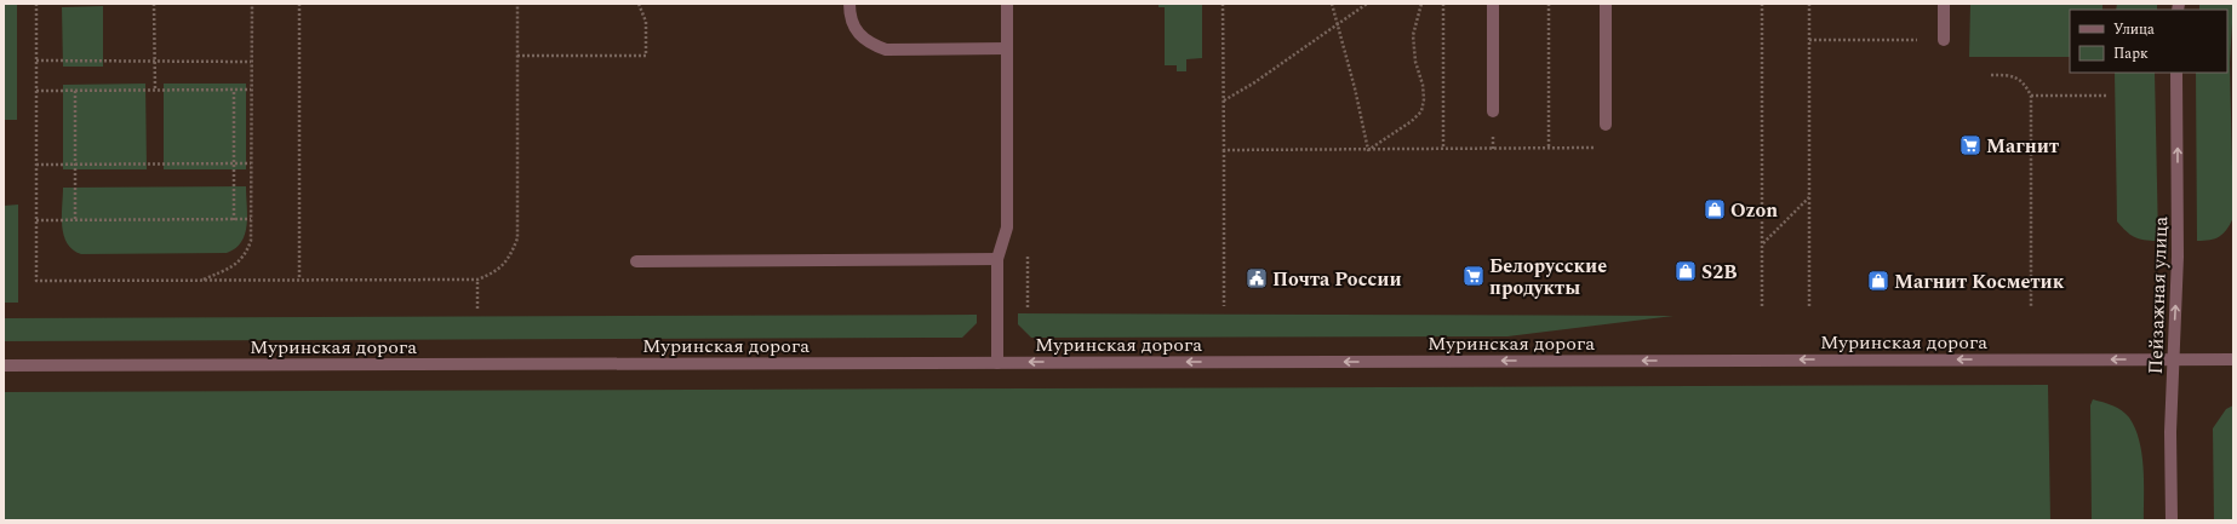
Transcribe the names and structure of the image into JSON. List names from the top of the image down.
{
  "streets": {
    "street": ["Пейзажная улица", "Муринская дорога"]
  },
  "crossings": [
    ["Пейзажная улица", "Муринская дорога"]
  ],
  "one_way": ["Пейзажная улица", "Муринская дорога"],
  "places": {
    "supermarket": ["Магнит", "Белорусские продукты"],
    "shop": ["Ozon", "S2B", "Магнит Косметик"],
    "public building": ["Почта России"]
  },
  "legend": ["Улица", "Парк"]
}
